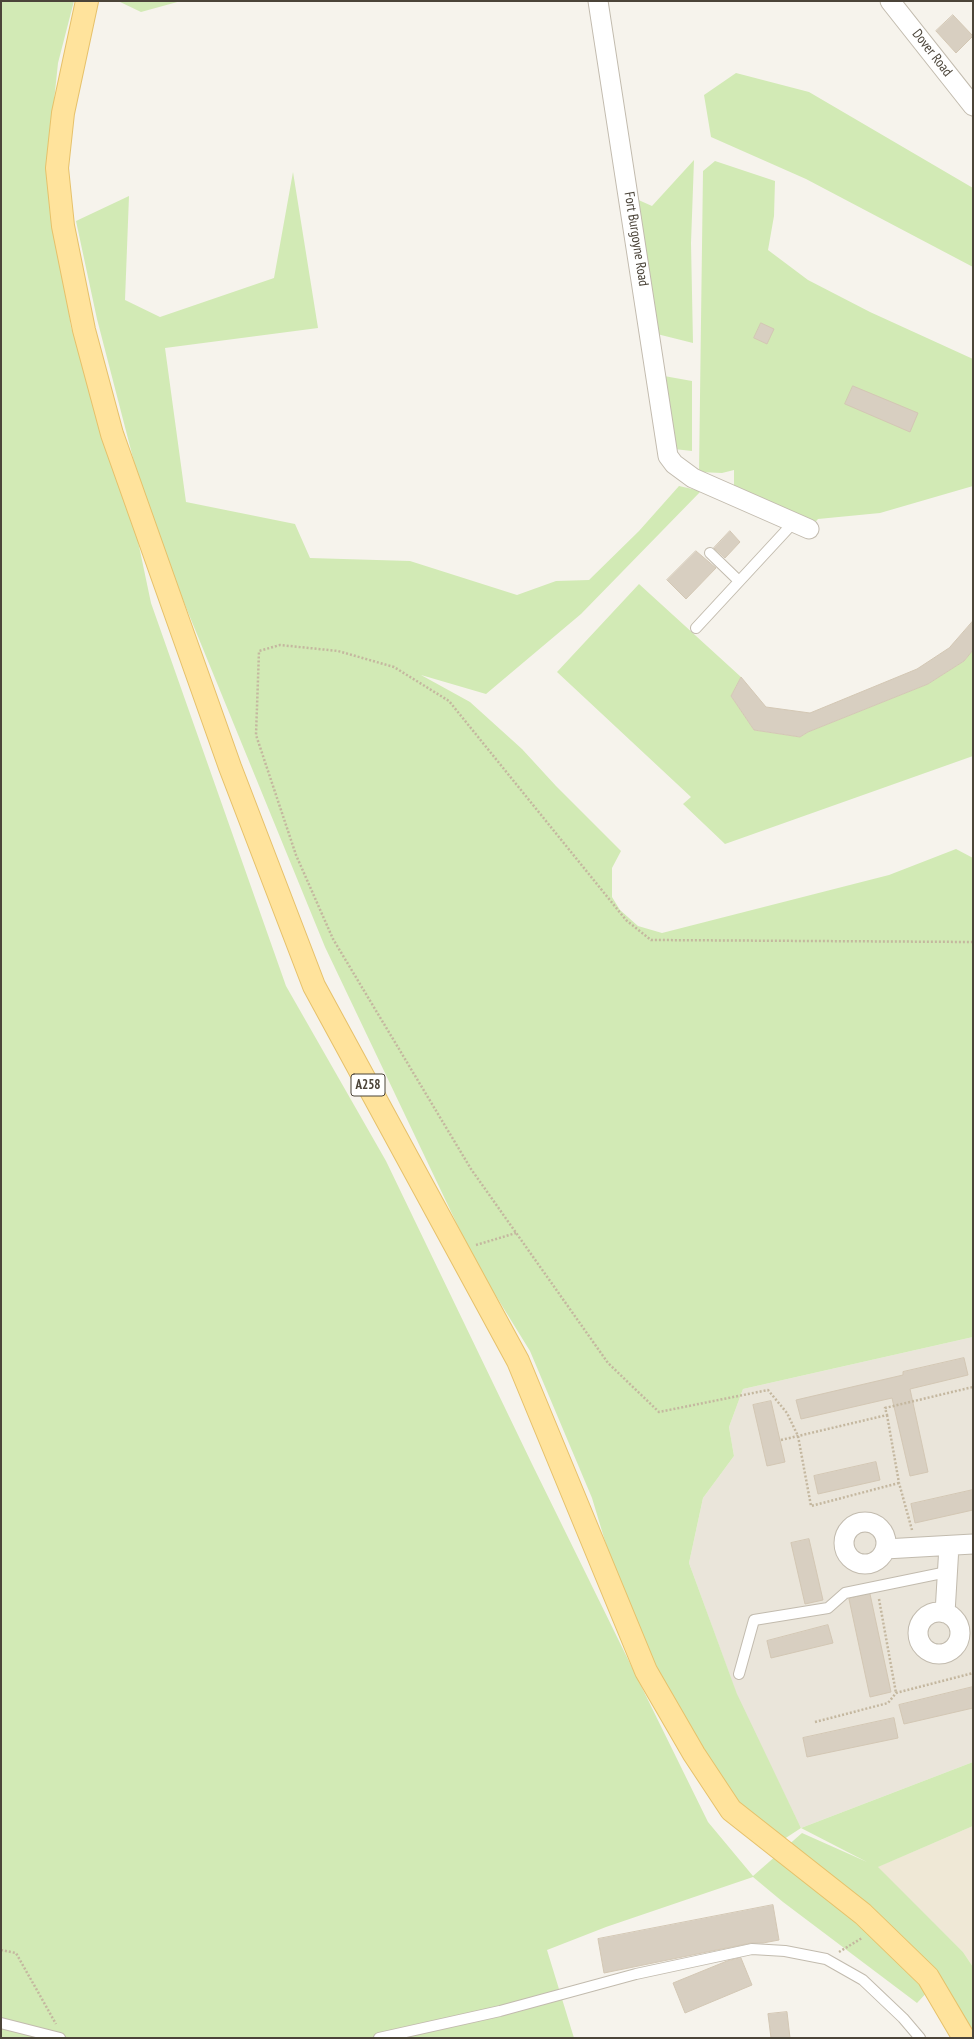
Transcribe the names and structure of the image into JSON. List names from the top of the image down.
{
  "streets": {
    "main road": ["A258"],
    "street": ["Dover Road", "Fort Burgoyne Road"]
  }
}
